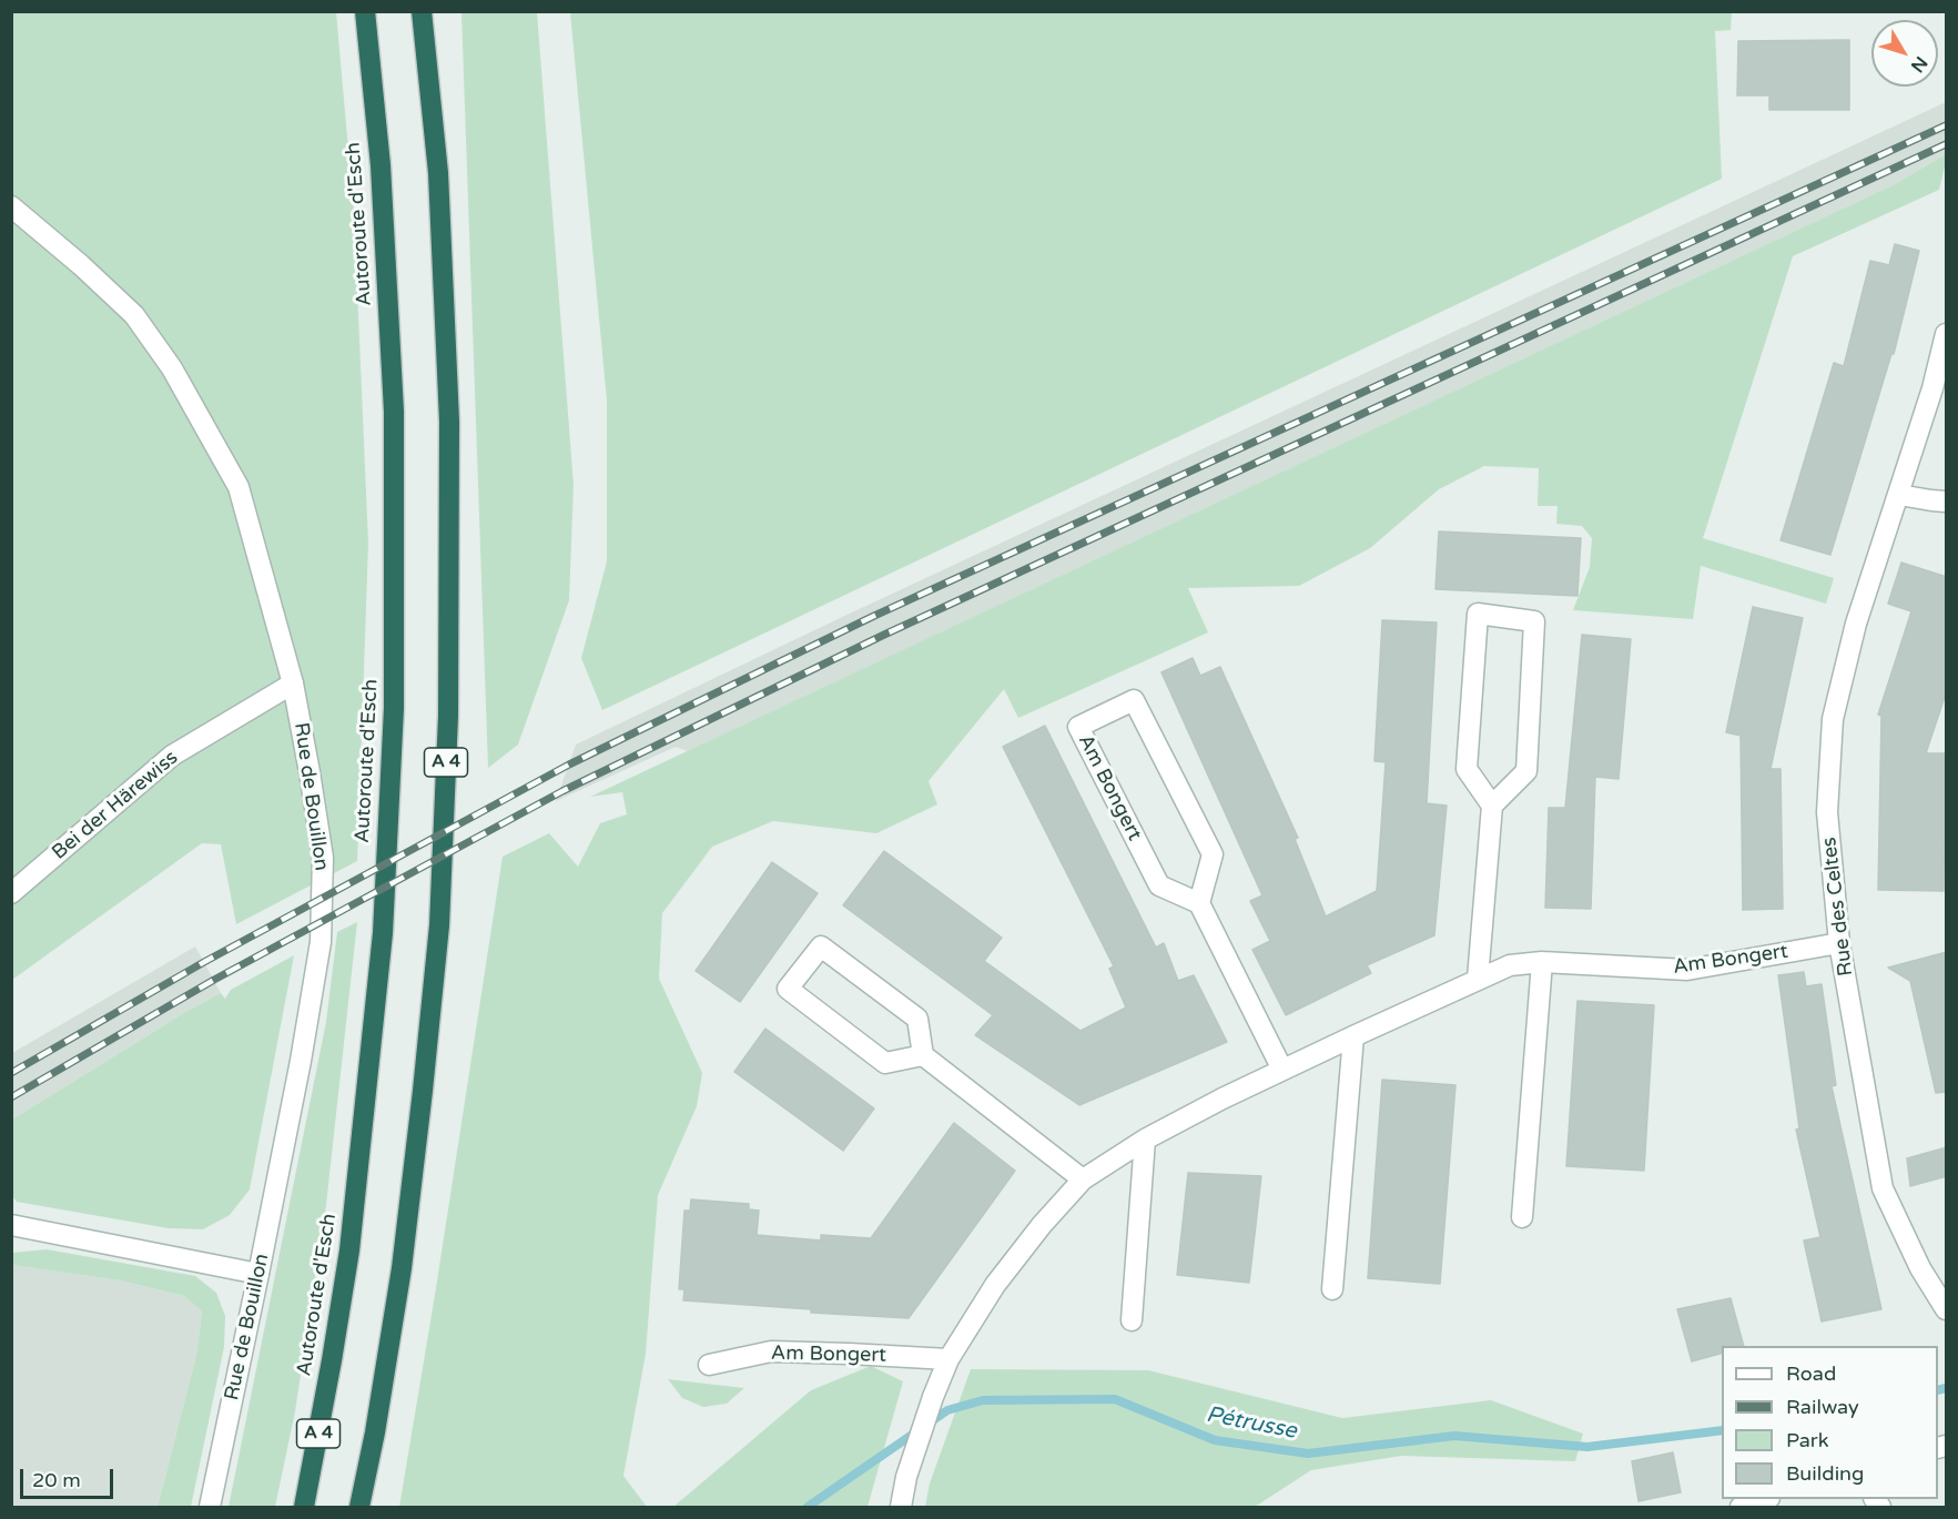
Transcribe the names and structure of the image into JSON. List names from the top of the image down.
{
  "streets": {
    "highway": ["Autoroute d'Esch", "A 4"],
    "street": [
      "Am Bongert",
      "Rue de Bouillon",
      "Bei der Härewiss",
      "Rue des Celtes"
    ]
  },
  "crossings": [
    ["Am Bongert", "Rue des Celtes"],
    ["Rue de Bouillon", "Bei der Härewiss"]
  ],
  "water": ["Pétrusse"],
  "legend": [
    "Road",
    "Railway",
    "Park",
    "Building"
  ],
  "scale_bar": "20 m",
  "north": "bottom right"
}
